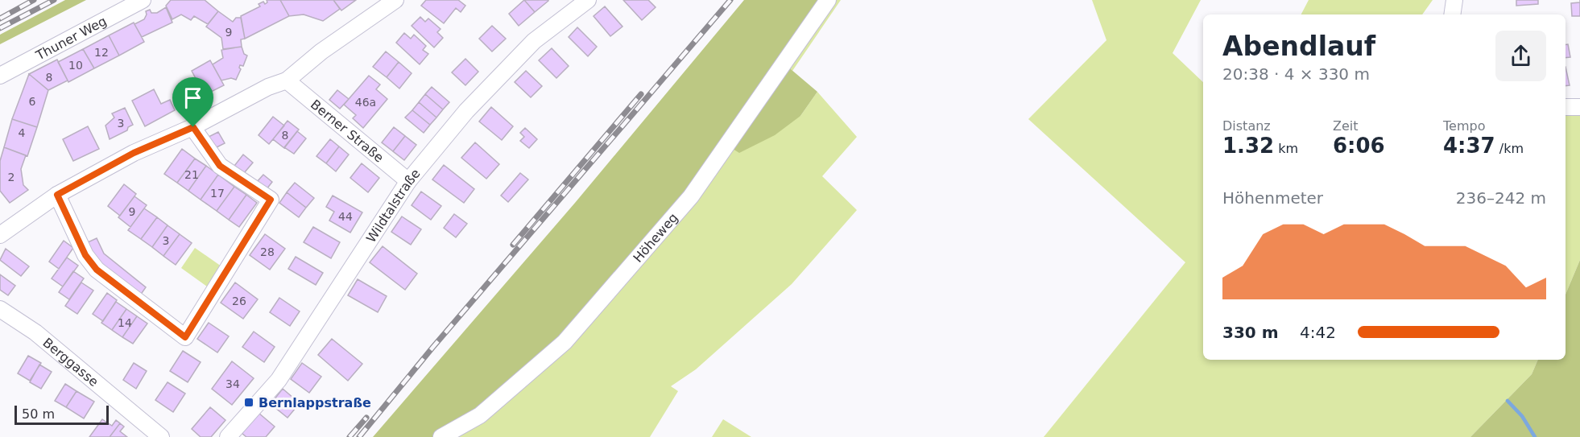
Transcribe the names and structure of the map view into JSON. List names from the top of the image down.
{
  "streets": {
    "street": [
      "Thuner Weg",
      "Berner Straße",
      "Wildtalstraße",
      "Höheweg",
      "Berggasse"
    ]
  },
  "crossings": [
    ["Berner Straße", "Wildtalstraße"]
  ],
  "places": {
    "transit": ["Bernlappstraße"]
  },
  "house_numbers": [
    "9",
    "12",
    "10",
    "8",
    "6",
    "46a",
    "3",
    "4",
    "8",
    "21",
    "2",
    "17",
    "9",
    "44",
    "3",
    "28",
    "26",
    "14",
    "34"
  ],
  "scale_bar": "50 m",
  "page": {
    "heading": ["Abendlauf", "20:38 · 4 × 330 m"],
    "stats": [
      ["Distanz", "1.32 km"],
      ["Zeit", "6:06"],
      ["Tempo", "4:37 /km"]
    ],
    "chart": ["Höhenmeter", "236–242 m"],
    "list": [
      {
        "name": "330 m",
        "note": "4:42"
      }
    ],
    "scale": "50 m"
  }
}
